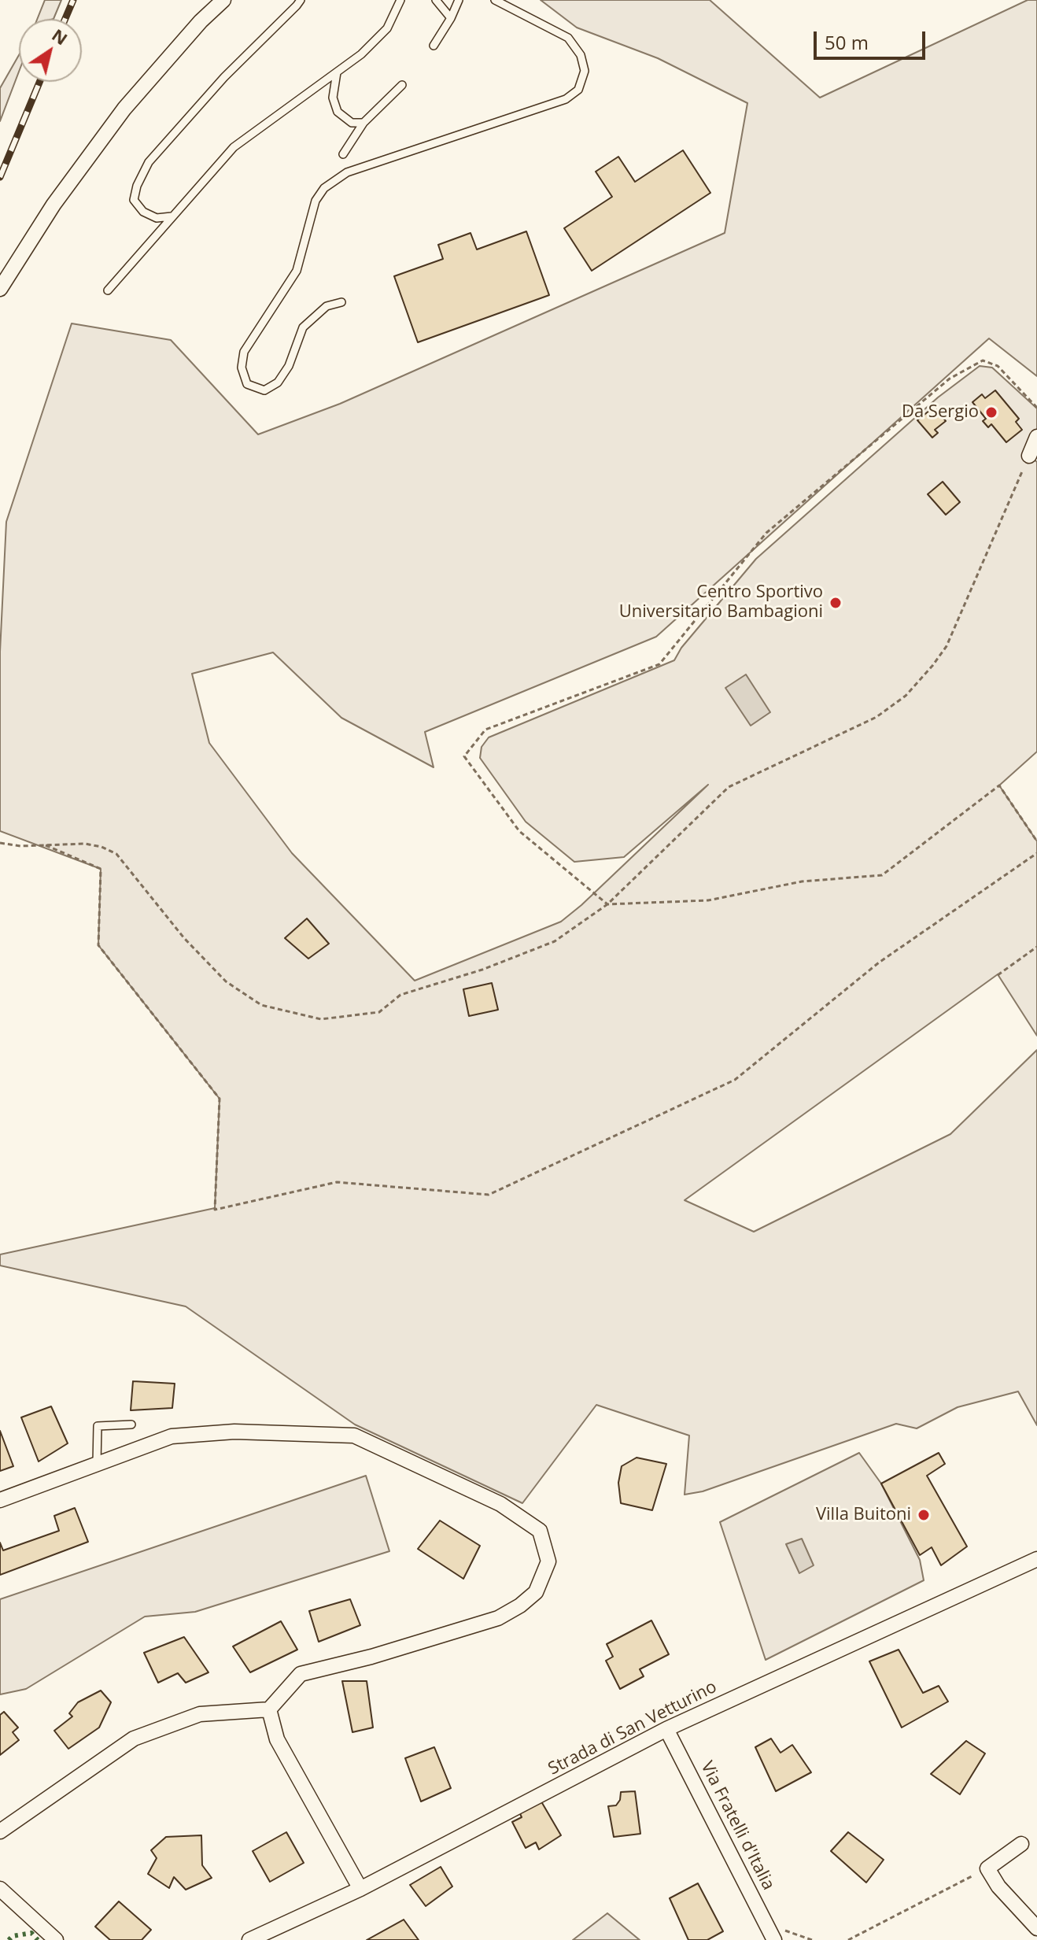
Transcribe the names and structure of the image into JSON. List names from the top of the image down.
{
  "streets": {
    "street": ["Strada di San Vetturino", "Via Fratelli d'Italia"]
  },
  "crossings": [
    ["Strada di San Vetturino", "Via Fratelli d'Italia"]
  ],
  "places": ["Da Sergio", "Centro Sportivo Universitario Bambagioni", "Villa Buitoni"],
  "scale_bar": "50 m",
  "north": "top right"
}
